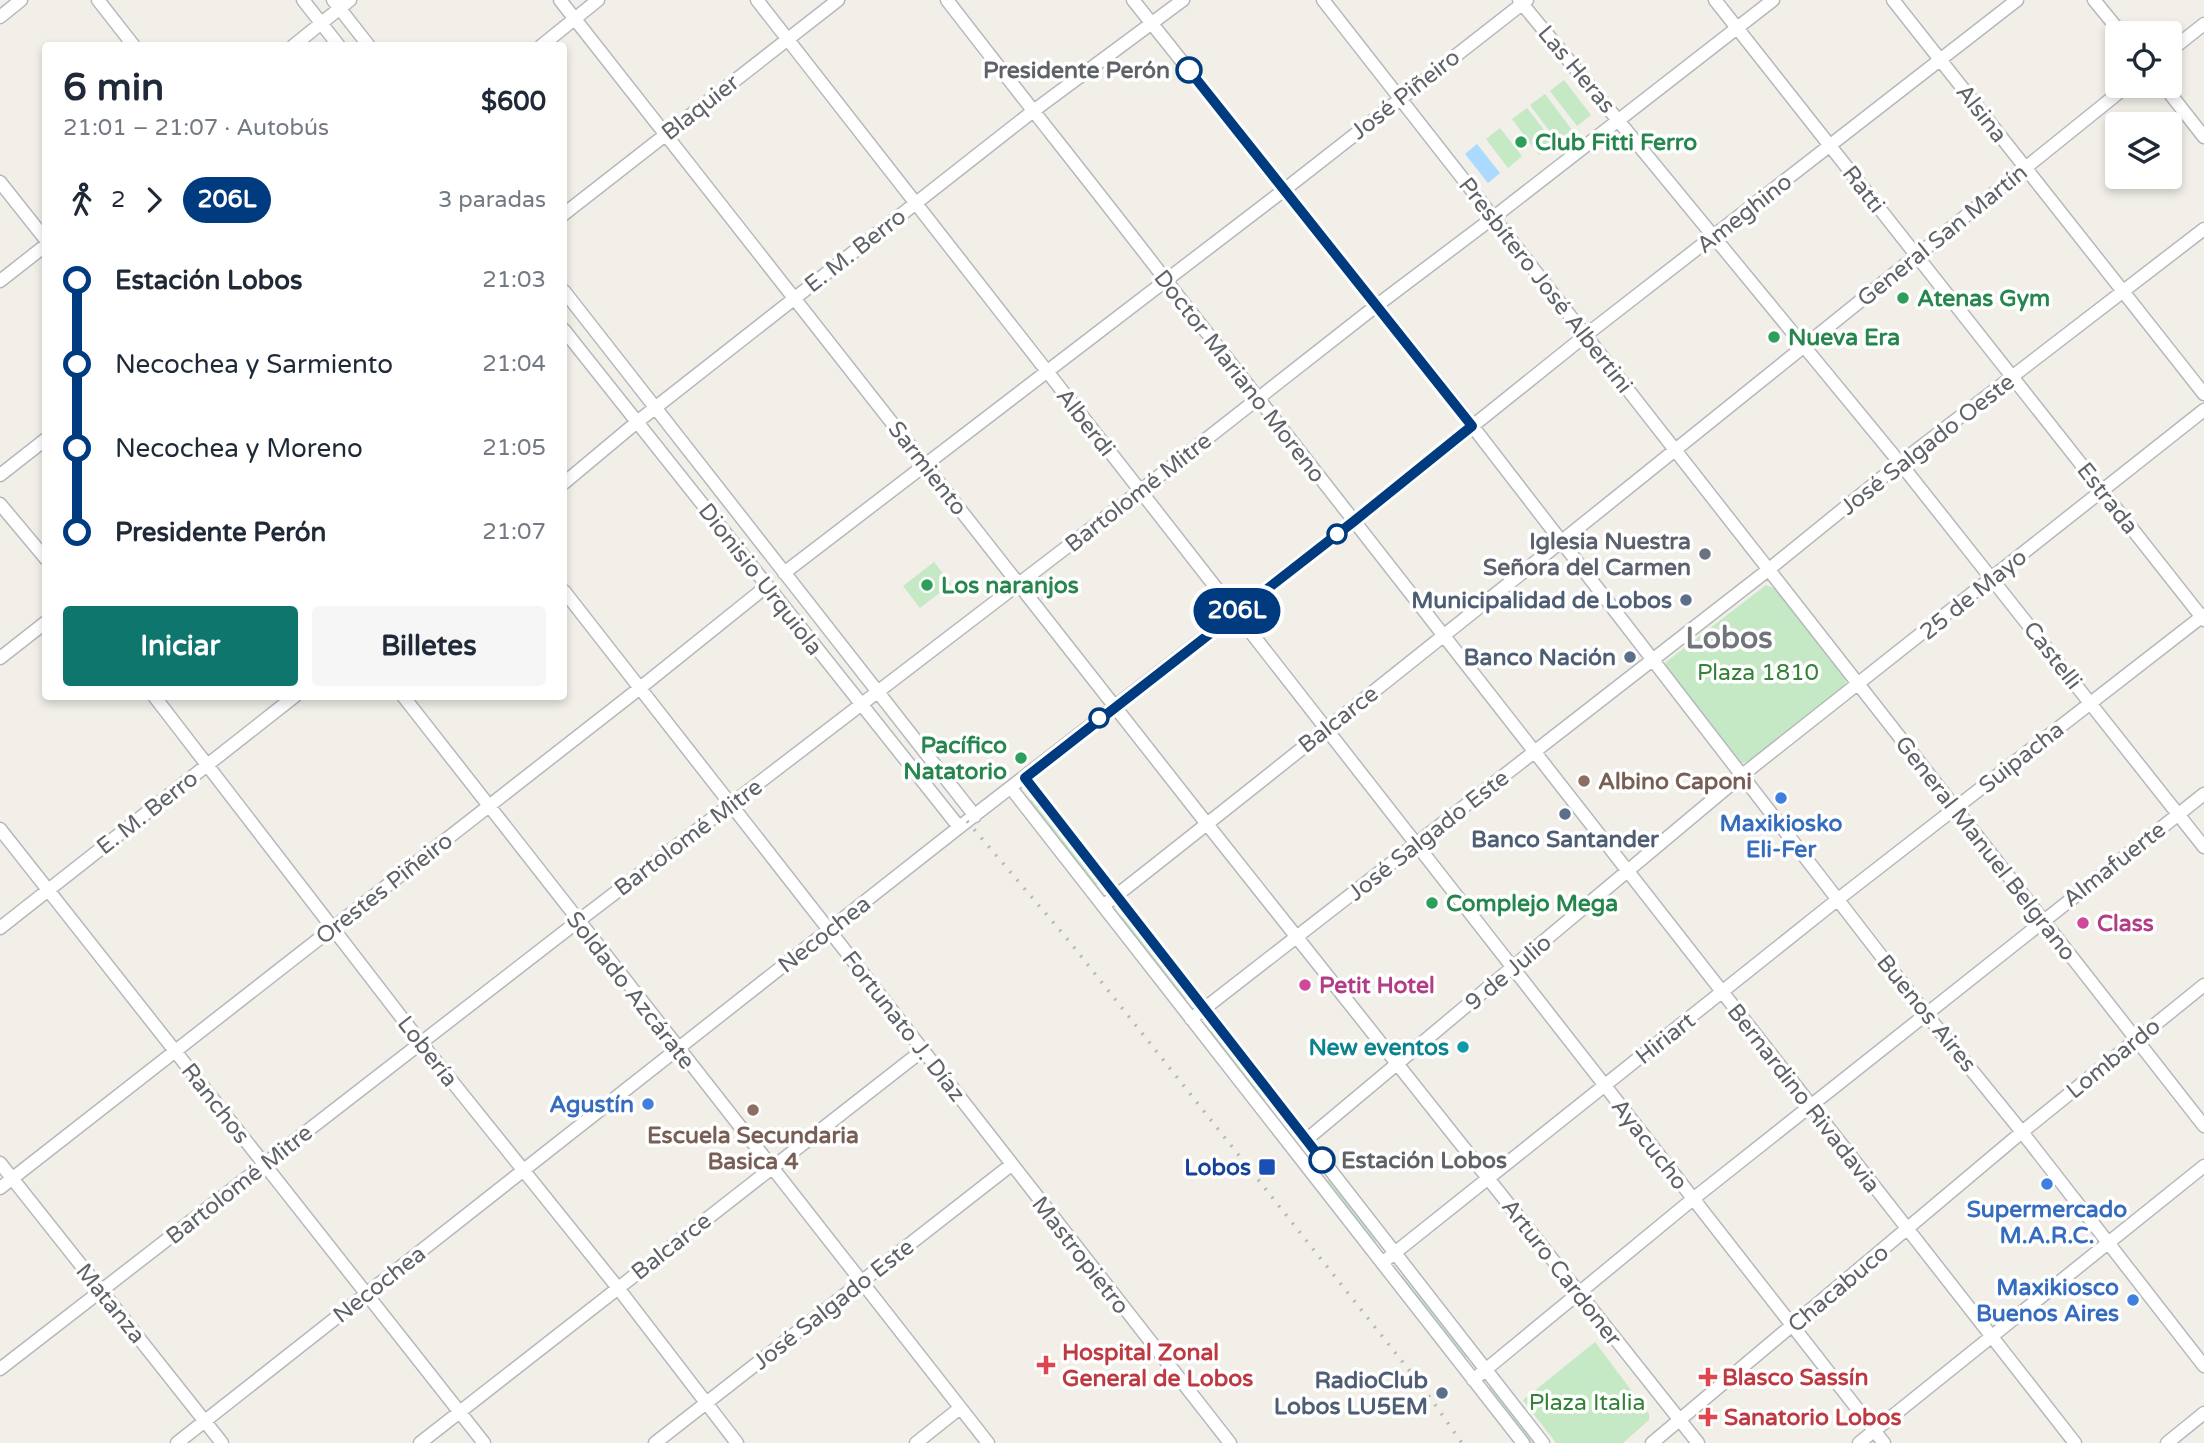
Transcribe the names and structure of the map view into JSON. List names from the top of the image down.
{
  "streets": {
    "street": [
      "Las Heras",
      "José Piñeiro",
      "Blaquier",
      "Alsina",
      "Ratti",
      "Ameghino",
      "General San Martín",
      "E. M. Berro",
      "Presbítero José Albertini",
      "Doctor Mariano Moreno",
      "Alberdi",
      "José Salgado Oeste",
      "Sarmiento",
      "Bartolomé Mitre",
      "Estrada",
      "Dionisio Urquiola",
      "25 de Mayo",
      "Castelli",
      "Balcarce",
      "Suipacha",
      "José Salgado Este",
      "General Manuel Belgrano",
      "Almafuerte",
      "Orestes Piñeiro",
      "Necochea",
      "9 de Julio",
      "Soldado Azcárate",
      "Buenos Aires",
      "Fortunato J. Díaz",
      "Hiriart",
      "Lobería",
      "Lombardo",
      "Bernardino Rivadavia",
      "Ranchos",
      "Ayacucho",
      "Mastropietro",
      "Arturo Cardoner",
      "Chacabuco",
      "Matanza"
    ]
  },
  "crossings": [
    ["Las Heras", "José Piñeiro"],
    ["Las Heras", "Ameghino"],
    ["Las Heras", "General San Martín"],
    ["Las Heras", "José Salgado Oeste"],
    ["Las Heras", "Bartolomé Mitre"],
    ["Las Heras", "Castelli"],
    ["José Piñeiro", "Presbítero José Albertini"],
    ["José Piñeiro", "Buenos Aires"],
    ["Blaquier", "Alberdi"],
    ["Blaquier", "Sarmiento"],
    ["Alsina", "Ameghino"],
    ["Alsina", "General San Martín"],
    ["Alsina", "José Salgado Oeste"],
    ["Ratti", "Ameghino"],
    ["Ratti", "General San Martín"],
    ["Ratti", "José Salgado Oeste"],
    ["Ratti", "Bartolomé Mitre"],
    ["Ratti", "Estrada"],
    ["Ameghino", "Presbítero José Albertini"],
    ["Ameghino", "Necochea"],
    ["Ameghino", "Buenos Aires"],
    ["General San Martín", "Presbítero José Albertini"],
    ["General San Martín", "Balcarce"],
    ["General San Martín", "Buenos Aires"],
    ["E. M. Berro", "Doctor Mariano Moreno"],
    ["E. M. Berro", "Alberdi"],
    ["E. M. Berro", "Sarmiento"],
    ["E. M. Berro", "Dionisio Urquiola"],
    ["E. M. Berro", "Buenos Aires"],
    ["E. M. Berro", "Lobería"],
    ["E. M. Berro", "Ranchos"],
    ["Presbítero José Albertini", "José Salgado Oeste"],
    ["Presbítero José Albertini", "Bartolomé Mitre"],
    ["Presbítero José Albertini", "General Manuel Belgrano"],
    ["Doctor Mariano Moreno", "Bartolomé Mitre"],
    ["Doctor Mariano Moreno", "Balcarce"],
    ["Doctor Mariano Moreno", "José Salgado Este"],
    ["Doctor Mariano Moreno", "Necochea"],
    ["Doctor Mariano Moreno", "Bernardino Rivadavia"],
    ["Alberdi", "Bartolomé Mitre"],
    ["Alberdi", "Balcarce"],
    ["Alberdi", "José Salgado Este"],
    ["Alberdi", "Necochea"],
    ["Alberdi", "Ayacucho"],
    ["José Salgado Oeste", "Estrada"],
    ["José Salgado Oeste", "Castelli"],
    ["José Salgado Oeste", "José Salgado Este"],
    ["José Salgado Oeste", "General Manuel Belgrano"],
    ["José Salgado Oeste", "Buenos Aires"],
    ["Sarmiento", "Bartolomé Mitre"],
    ["Sarmiento", "Balcarce"],
    ["Sarmiento", "José Salgado Este"],
    ["Sarmiento", "Necochea"],
    ["Sarmiento", "Arturo Cardoner"],
    ["Bartolomé Mitre", "Dionisio Urquiola"],
    ["Bartolomé Mitre", "Soldado Azcárate"],
    ["Bartolomé Mitre", "Buenos Aires"],
    ["Bartolomé Mitre", "Fortunato J. Díaz"],
    ["Bartolomé Mitre", "Lobería"],
    ["Bartolomé Mitre", "Ranchos"],
    ["Bartolomé Mitre", "Matanza"],
    ["Estrada", "25 de Mayo"],
    ["Estrada", "Suipacha"],
    ["Dionisio Urquiola", "Orestes Piñeiro"],
    ["Dionisio Urquiola", "Necochea"],
    ["25 de Mayo", "Castelli"],
    ["25 de Mayo", "General Manuel Belgrano"],
    ["25 de Mayo", "9 de Julio"],
    ["25 de Mayo", "Buenos Aires"],
    ["Castelli", "Suipacha"],
    ["Castelli", "Almafuerte"],
    ["Balcarce", "Soldado Azcárate"],
    ["Balcarce", "Buenos Aires"],
    ["Balcarce", "Fortunato J. Díaz"],
    ["Balcarce", "Lobería"],
    ["Balcarce", "Ranchos"],
    ["Suipacha", "General Manuel Belgrano"],
    ["Suipacha", "Buenos Aires"],
    ["Suipacha", "Hiriart"],
    ["José Salgado Este", "Soldado Azcárate"],
    ["José Salgado Este", "Buenos Aires"],
    ["José Salgado Este", "Fortunato J. Díaz"],
    ["José Salgado Este", "Lobería"],
    ["José Salgado Este", "Bernardino Rivadavia"],
    ["José Salgado Este", "Ayacucho"],
    ["José Salgado Este", "Mastropietro"],
    ["José Salgado Este", "Arturo Cardoner"],
    ["General Manuel Belgrano", "Almafuerte"],
    ["General Manuel Belgrano", "Lombardo"],
    ["Almafuerte", "Buenos Aires"],
    ["Almafuerte", "Bernardino Rivadavia"],
    ["Almafuerte", "Ayacucho"],
    ["Almafuerte", "Arturo Cardoner"],
    ["Orestes Piñeiro", "Soldado Azcárate"],
    ["Orestes Piñeiro", "Fortunato J. Díaz"],
    ["Orestes Piñeiro", "Lobería"],
    ["Orestes Piñeiro", "Ranchos"],
    ["Orestes Piñeiro", "Matanza"],
    ["Necochea", "Soldado Azcárate"],
    ["Necochea", "Buenos Aires"],
    ["Necochea", "Fortunato J. Díaz"],
    ["Necochea", "Lobería"],
    ["Necochea", "Ranchos"],
    ["Necochea", "Matanza"],
    ["9 de Julio", "Buenos Aires"],
    ["9 de Julio", "Bernardino Rivadavia"],
    ["9 de Julio", "Ayacucho"],
    ["9 de Julio", "Arturo Cardoner"],
    ["Buenos Aires", "Hiriart"],
    ["Buenos Aires", "Lombardo"],
    ["Buenos Aires", "Chacabuco"],
    ["Fortunato J. Díaz", "Mastropietro"],
    ["Hiriart", "Bernardino Rivadavia"],
    ["Hiriart", "Ayacucho"],
    ["Hiriart", "Arturo Cardoner"],
    ["Lombardo", "Chacabuco"],
    ["Bernardino Rivadavia", "Chacabuco"],
    ["Ayacucho", "Chacabuco"],
    ["Arturo Cardoner", "Chacabuco"]
  ],
  "districts": ["Lobos"],
  "parks": ["Plaza 1810", "Plaza Italia"],
  "places": {
    "other": [
      "Presidente Perón",
      "Club Fitti Ferro",
      "Atenas Gym",
      "Nueva Era",
      "Iglesia Nuestra Señora del Carmen",
      "Los naranjos",
      "Municipalidad de Lobos",
      "Banco Nación",
      "Pacífico Natatorio",
      "Albino Caponi",
      "Maxikiosko Eli-Fer",
      "Banco Santander",
      "Complejo Mega",
      "Class",
      "Petit Hotel",
      "New eventos",
      "Agustín",
      "Escuela Secundaria Basica 4",
      "Estación Lobos",
      "Supermercado M.A.R.C.",
      "Maxikiosco Buenos Aires",
      "RadioClub Lobos LU5EM"
    ],
    "transit": ["Lobos"],
    "health": ["Hospital Zonal General de Lobos", "Blasco Sassín", "Sanatorio Lobos"]
  },
  "lines": ["bus line 206L"],
  "page": {
    "on_map": "206L",
    "heading": ["6 min", "21:01 – 21:07 · Autobús", "$600"],
    "legs": ["2", "206L", "3 paradas"],
    "list": [
      {
        "name": "Estación Lobos",
        "value": "21:03"
      },
      {
        "name": "Necochea y Sarmiento",
        "value": "21:04"
      },
      {
        "name": "Necochea y Moreno",
        "value": "21:05"
      },
      {
        "name": "Presidente Perón",
        "value": "21:07"
      }
    ],
    "buttons": ["Iniciar", "Billetes"]
  }
}
